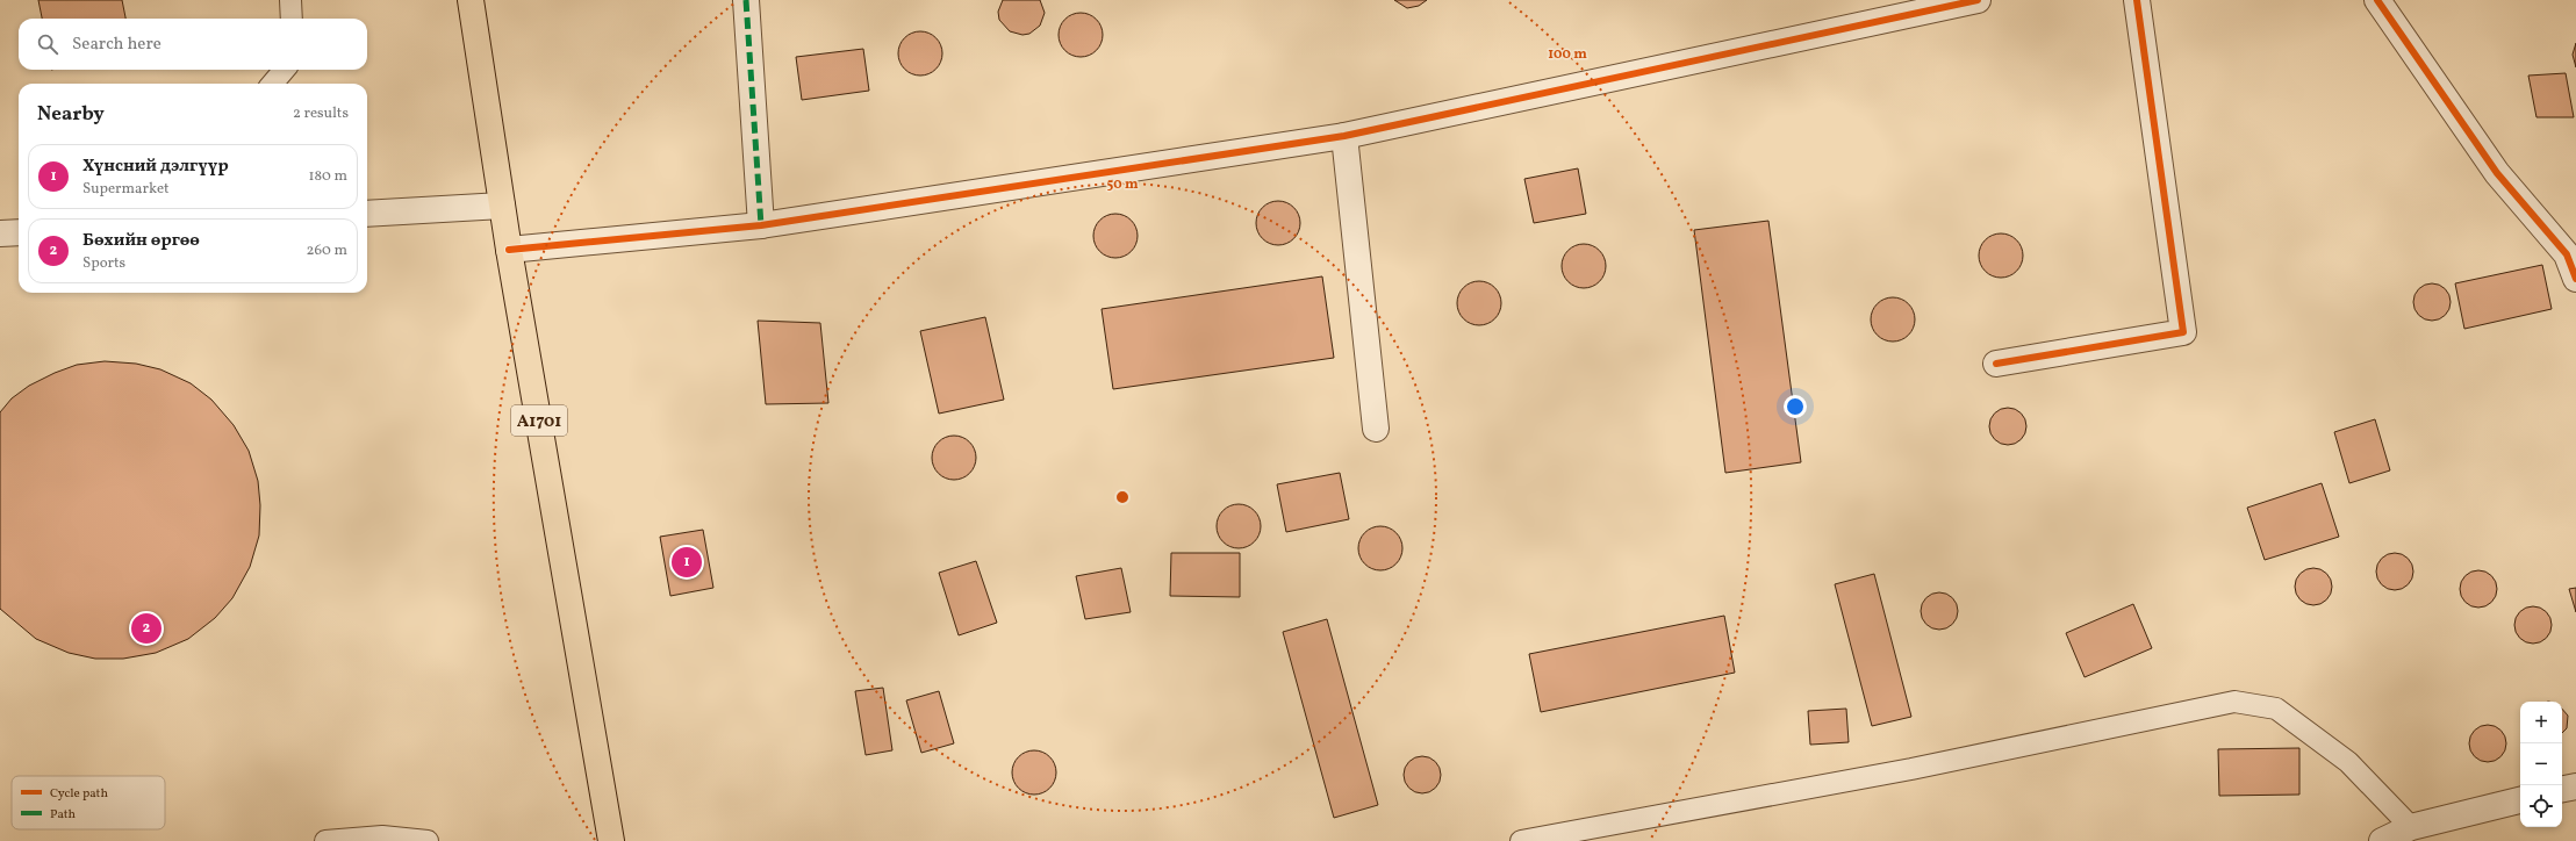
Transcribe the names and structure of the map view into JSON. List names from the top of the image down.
{
  "streets": {
    "main road": ["A1701"]
  },
  "legend": ["Cycle path", "Path"],
  "page": {
    "search": "Search here",
    "heading": ["Nearby", "2 results"],
    "list": [
      {
        "mark": "1",
        "name": "Хүнсний дэлгүүр",
        "note": "Supermarket",
        "value": "180 m"
      },
      {
        "mark": "2",
        "name": "Бөхийн өргөө",
        "note": "Sports",
        "value": "260 m"
      }
    ],
    "pins": ["1", "2"],
    "map_buttons": ["+", "−"]
  },
  "rings": ["100 m", "50 m"]
}
